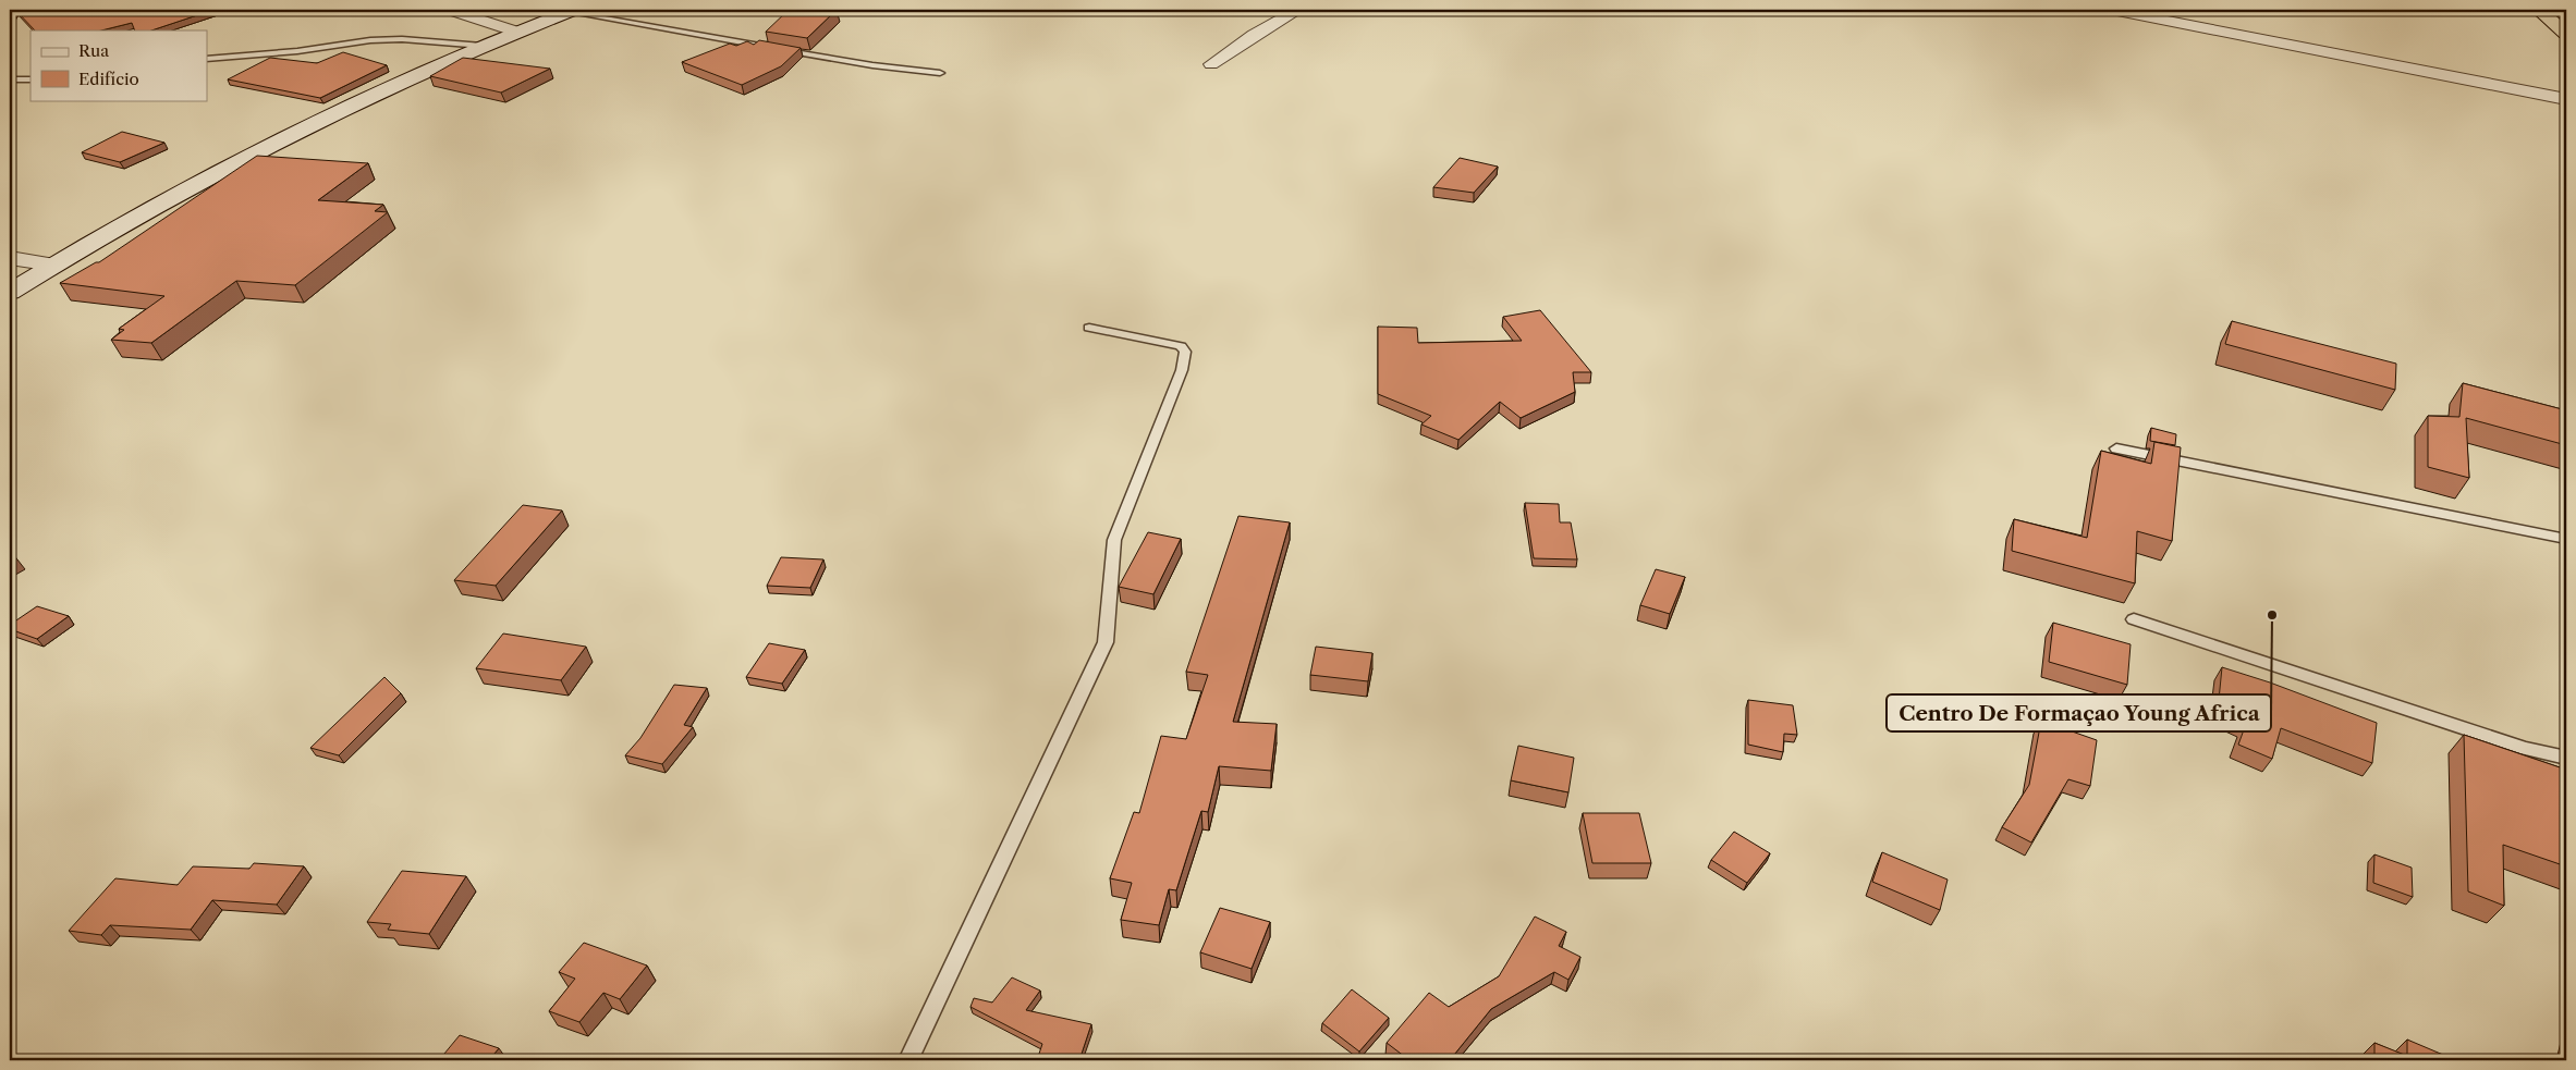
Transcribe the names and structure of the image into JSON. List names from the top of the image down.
{
  "places": ["Centro De Formaçao Young Africa"],
  "legend": ["Rua", "Edifício"]
}
